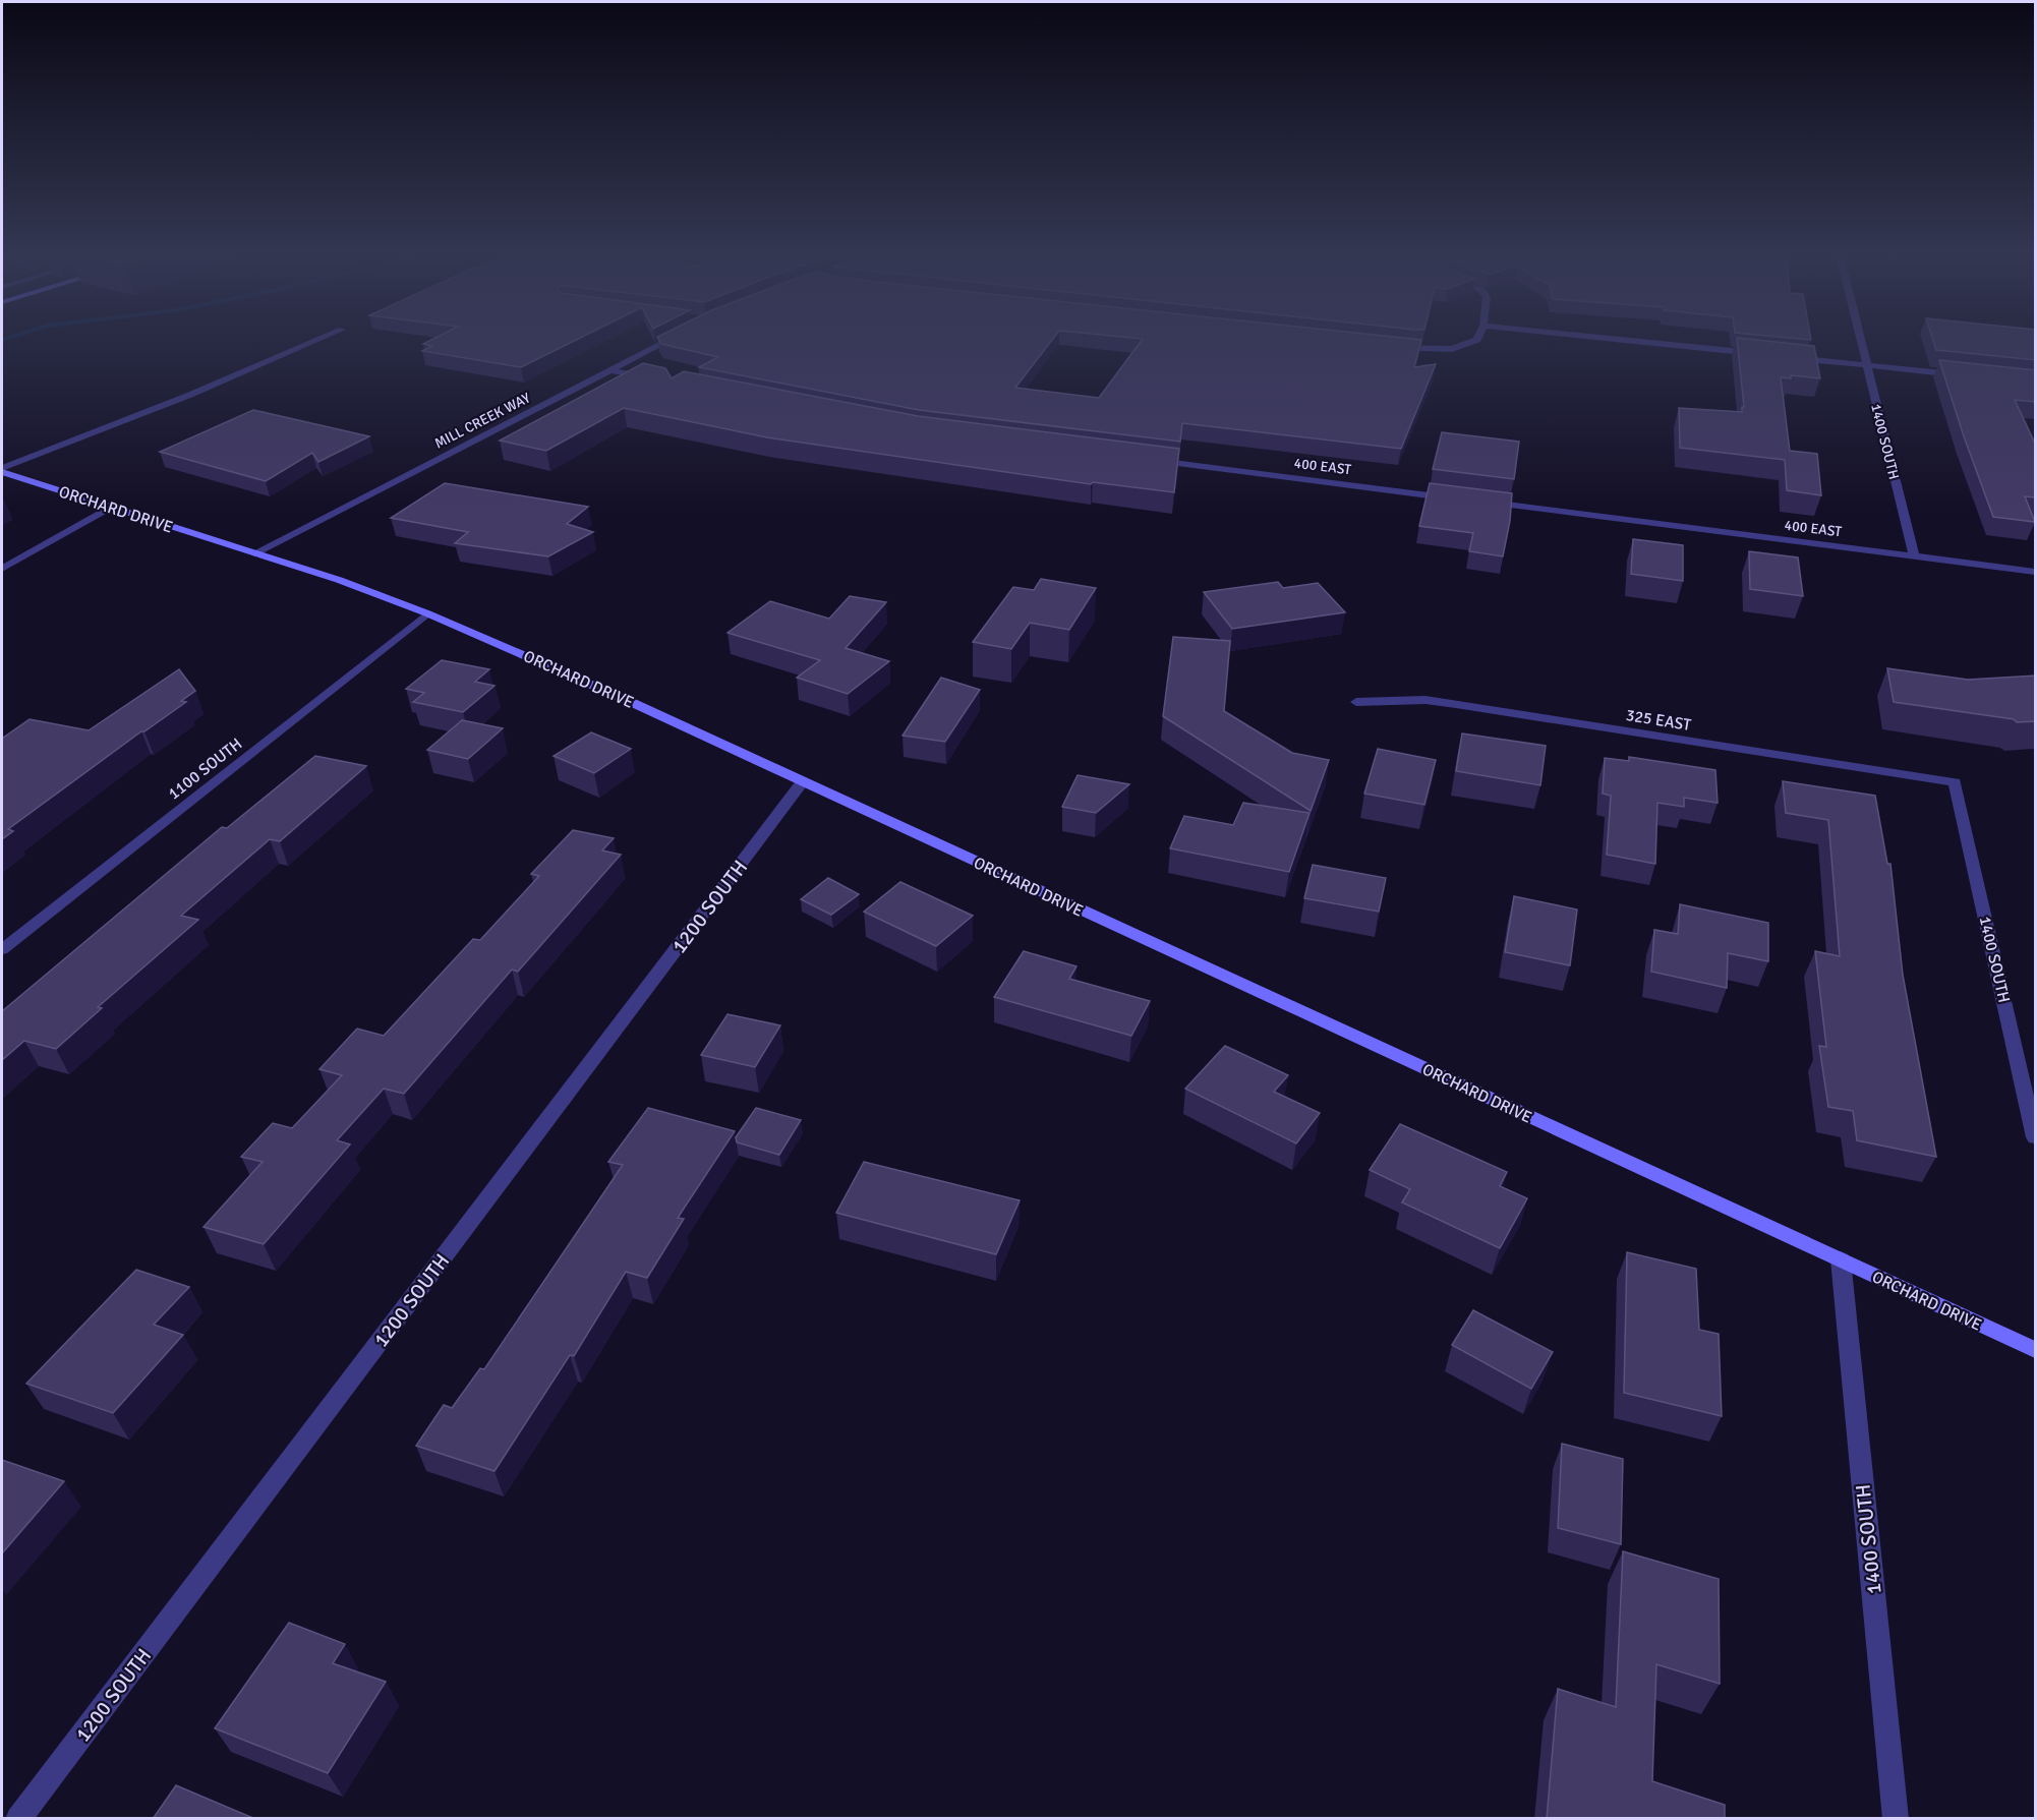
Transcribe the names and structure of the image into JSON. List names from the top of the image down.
{
  "streets": {
    "main road": ["ORCHARD DRIVE"],
    "street": [
      "MILL CREEK WAY",
      "1400 SOUTH",
      "400 EAST",
      "325 EAST",
      "1100 SOUTH",
      "1200 SOUTH"
    ]
  },
  "crossings": [
    ["MILL CREEK WAY", "ORCHARD DRIVE"],
    ["1400 SOUTH", "400 EAST"],
    ["1400 SOUTH", "ORCHARD DRIVE"],
    ["1400 SOUTH", "325 EAST"],
    ["ORCHARD DRIVE", "1100 SOUTH"],
    ["ORCHARD DRIVE", "1200 SOUTH"]
  ]
}
